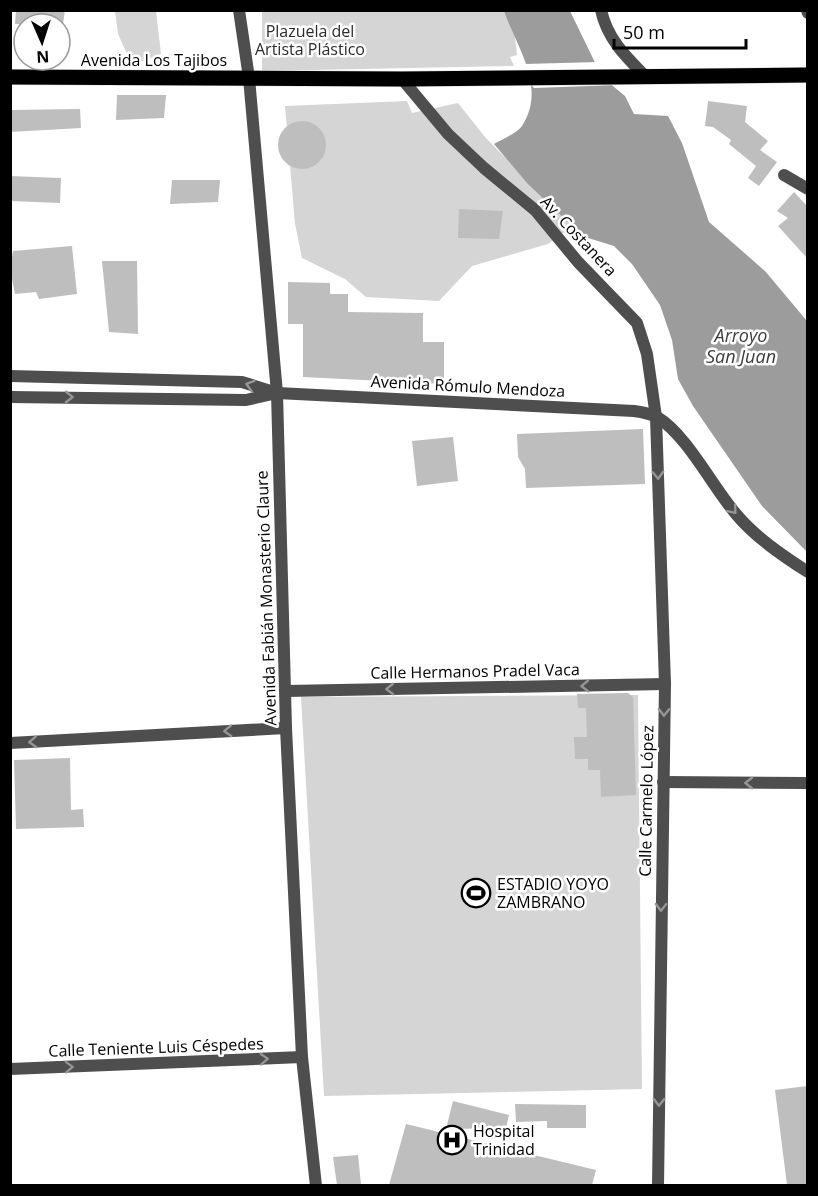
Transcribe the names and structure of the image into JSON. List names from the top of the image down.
{
  "streets": {
    "main road": ["Avenida Los Tajibos"],
    "street": [
      "Av. Costanera",
      "Avenida Rómulo Mendoza",
      "Avenida Fabián Monasterio Claure",
      "Calle Hermanos Pradel Vaca",
      "Calle Carmelo López",
      "Calle Teniente Luis Céspedes"
    ]
  },
  "crossings": [
    ["Avenida Los Tajibos", "Av. Costanera"],
    ["Avenida Los Tajibos", "Avenida Fabián Monasterio Claure"],
    ["Av. Costanera", "Avenida Rómulo Mendoza"],
    ["Av. Costanera", "Calle Carmelo López"],
    ["Avenida Rómulo Mendoza", "Avenida Fabián Monasterio Claure"],
    ["Avenida Rómulo Mendoza", "Calle Carmelo López"],
    ["Avenida Fabián Monasterio Claure", "Calle Hermanos Pradel Vaca"],
    ["Avenida Fabián Monasterio Claure", "Calle Teniente Luis Céspedes"],
    ["Calle Hermanos Pradel Vaca", "Calle Carmelo López"]
  ],
  "one_way": ["Calle Hermanos Pradel Vaca", "Calle Carmelo López", "Calle Teniente Luis Céspedes"],
  "water": ["Arroyo San Juan"],
  "parks": ["Plazuela del Artista Plástico"],
  "places": {
    "sports": ["ESTADIO YOYO ZAMBRANO"],
    "hospital": ["Hospital Trinidad"]
  },
  "scale_bar": "50 m",
  "north": "bottom"
}
